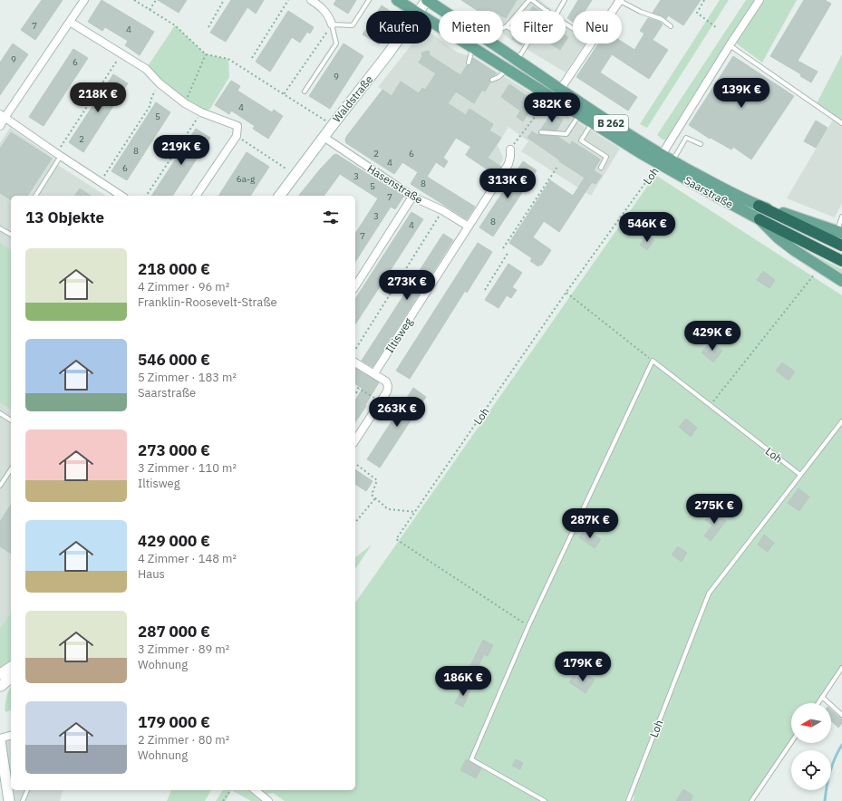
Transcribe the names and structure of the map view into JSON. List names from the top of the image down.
{
  "streets": {
    "highway": ["B 262"],
    "main road": ["Saarstraße"],
    "street": ["Waldstraße", "Hasenstraße", "Iltisweg"],
    "lane": ["Loh"]
  },
  "crossings": [
    ["Waldstraße", "B 262"],
    ["Waldstraße", "Hasenstraße"],
    ["B 262", "Loh"],
    ["B 262", "Saarstraße"],
    ["Loh", "Saarstraße"],
    ["Hasenstraße", "Iltisweg"]
  ],
  "house_numbers": [
    "7",
    "4",
    "9",
    "6",
    "9",
    "4",
    "5",
    "2",
    "8",
    "2",
    "6",
    "4",
    "6",
    "3",
    "6a-g",
    "8",
    "5",
    "7",
    "3",
    "8",
    "4",
    "7"
  ],
  "north": "left",
  "page": {
    "chip": [
      "Kaufen",
      "Mieten",
      "Filter",
      "Neu"
    ],
    "price": [
      "139K €",
      "218K €",
      "382K €",
      "219K €",
      "313K €",
      "546K €",
      "273K €",
      "429K €",
      "263K €",
      "275K €",
      "287K €",
      "179K €",
      "186K €"
    ],
    "heading": "13 Objekte",
    "list": [
      {
        "name": "218 000 €",
        "note": "4 Zimmer · 96 m² · Franklin-Roosevelt-Straße"
      },
      {
        "name": "546 000 €",
        "note": "5 Zimmer · 183 m² · Saarstraße"
      },
      {
        "name": "273 000 €",
        "note": "3 Zimmer · 110 m² · Iltisweg"
      },
      {
        "name": "429 000 €",
        "note": "4 Zimmer · 148 m² · Haus"
      },
      {
        "name": "287 000 €",
        "note": "3 Zimmer · 89 m² · Wohnung"
      },
      {
        "name": "179 000 €",
        "note": "2 Zimmer · 80 m² · Wohnung"
      }
    ]
  }
}
